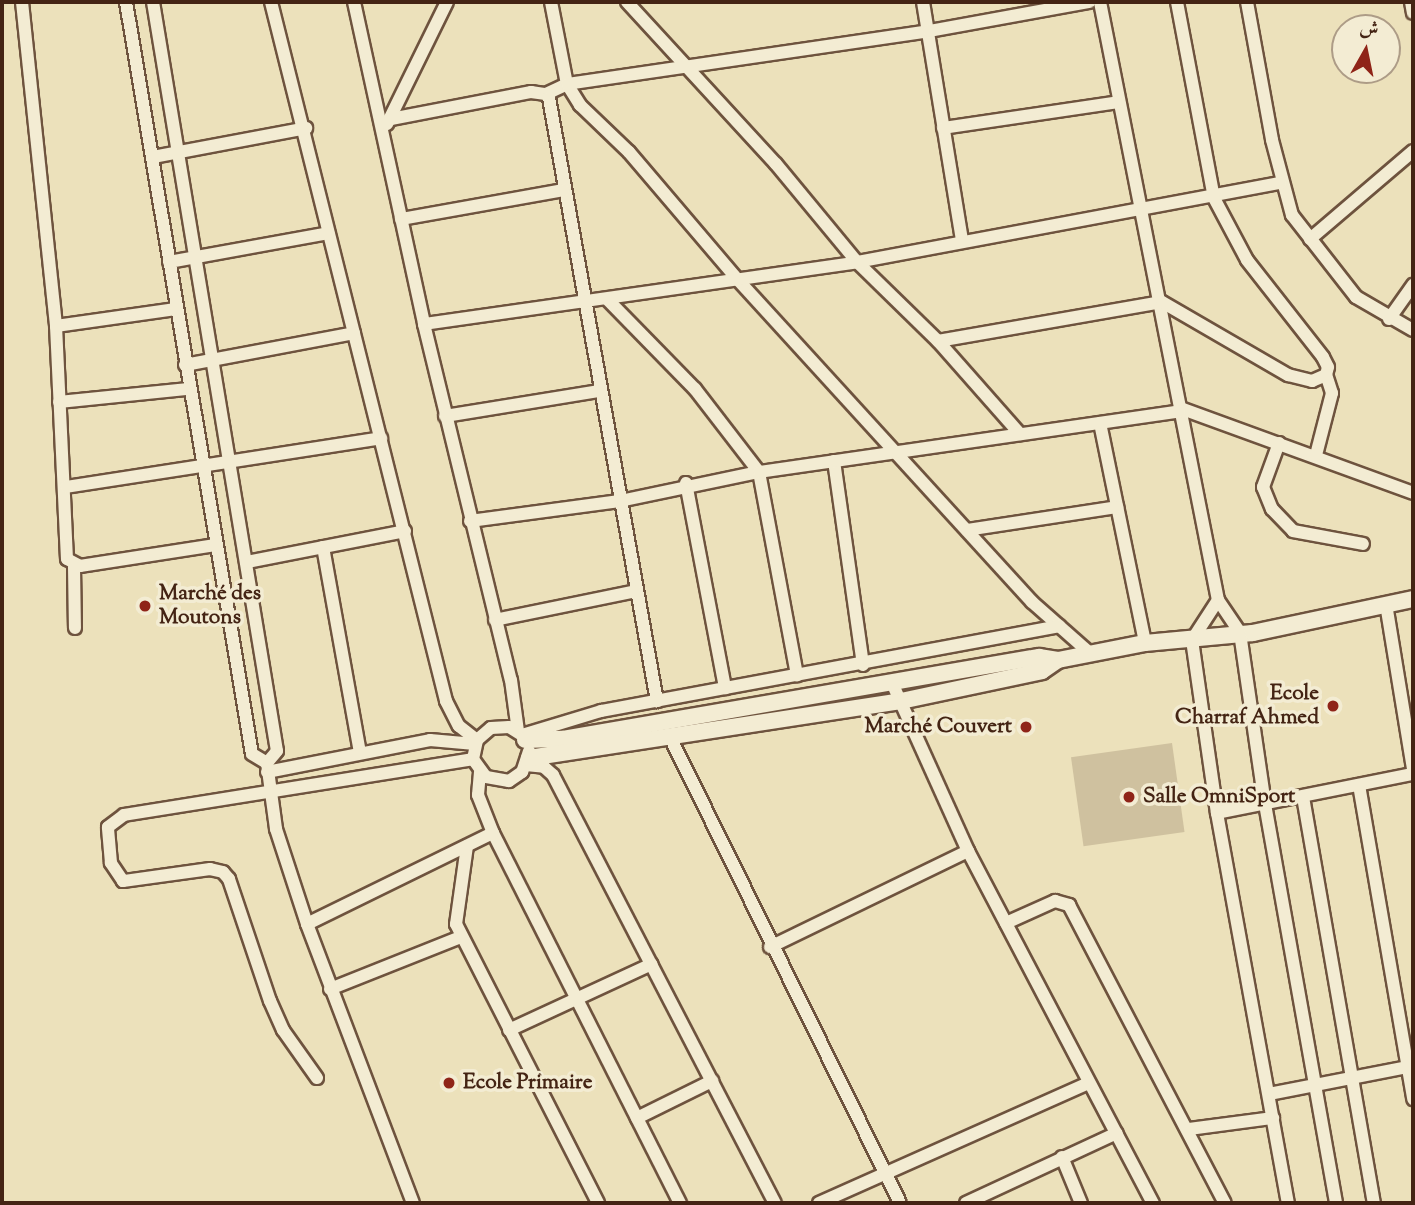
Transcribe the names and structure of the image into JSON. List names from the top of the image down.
{
  "places": [
    "Marché des Moutons",
    "Ecole Charraf Ahmed",
    "Marché Couvert",
    "Salle OmniSport",
    "Ecole Primaire"
  ],
  "north": "top"
}
